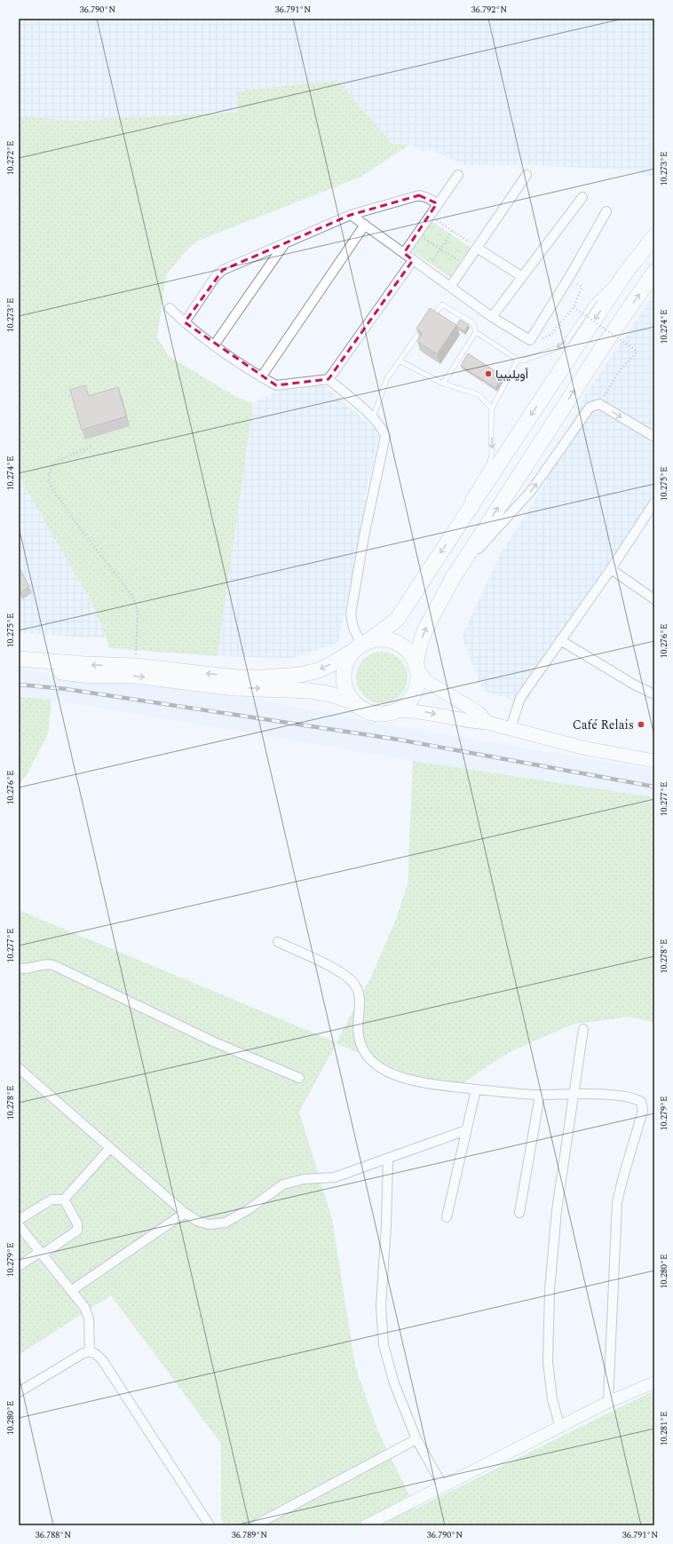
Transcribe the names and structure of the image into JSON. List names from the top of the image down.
{
  "places": ["أويليبيا", "Café Relais"],
  "coordinates": [
    "36.790°N",
    "36.791°N",
    "36.792°N",
    "10.272°E",
    "10.273°E",
    "10.274°E",
    "10.275°E",
    "10.276°E",
    "10.277°E",
    "10.278°E",
    "10.279°E",
    "10.280°E",
    "10.281°E",
    "36.788°N",
    "36.789°N"
  ]
}
